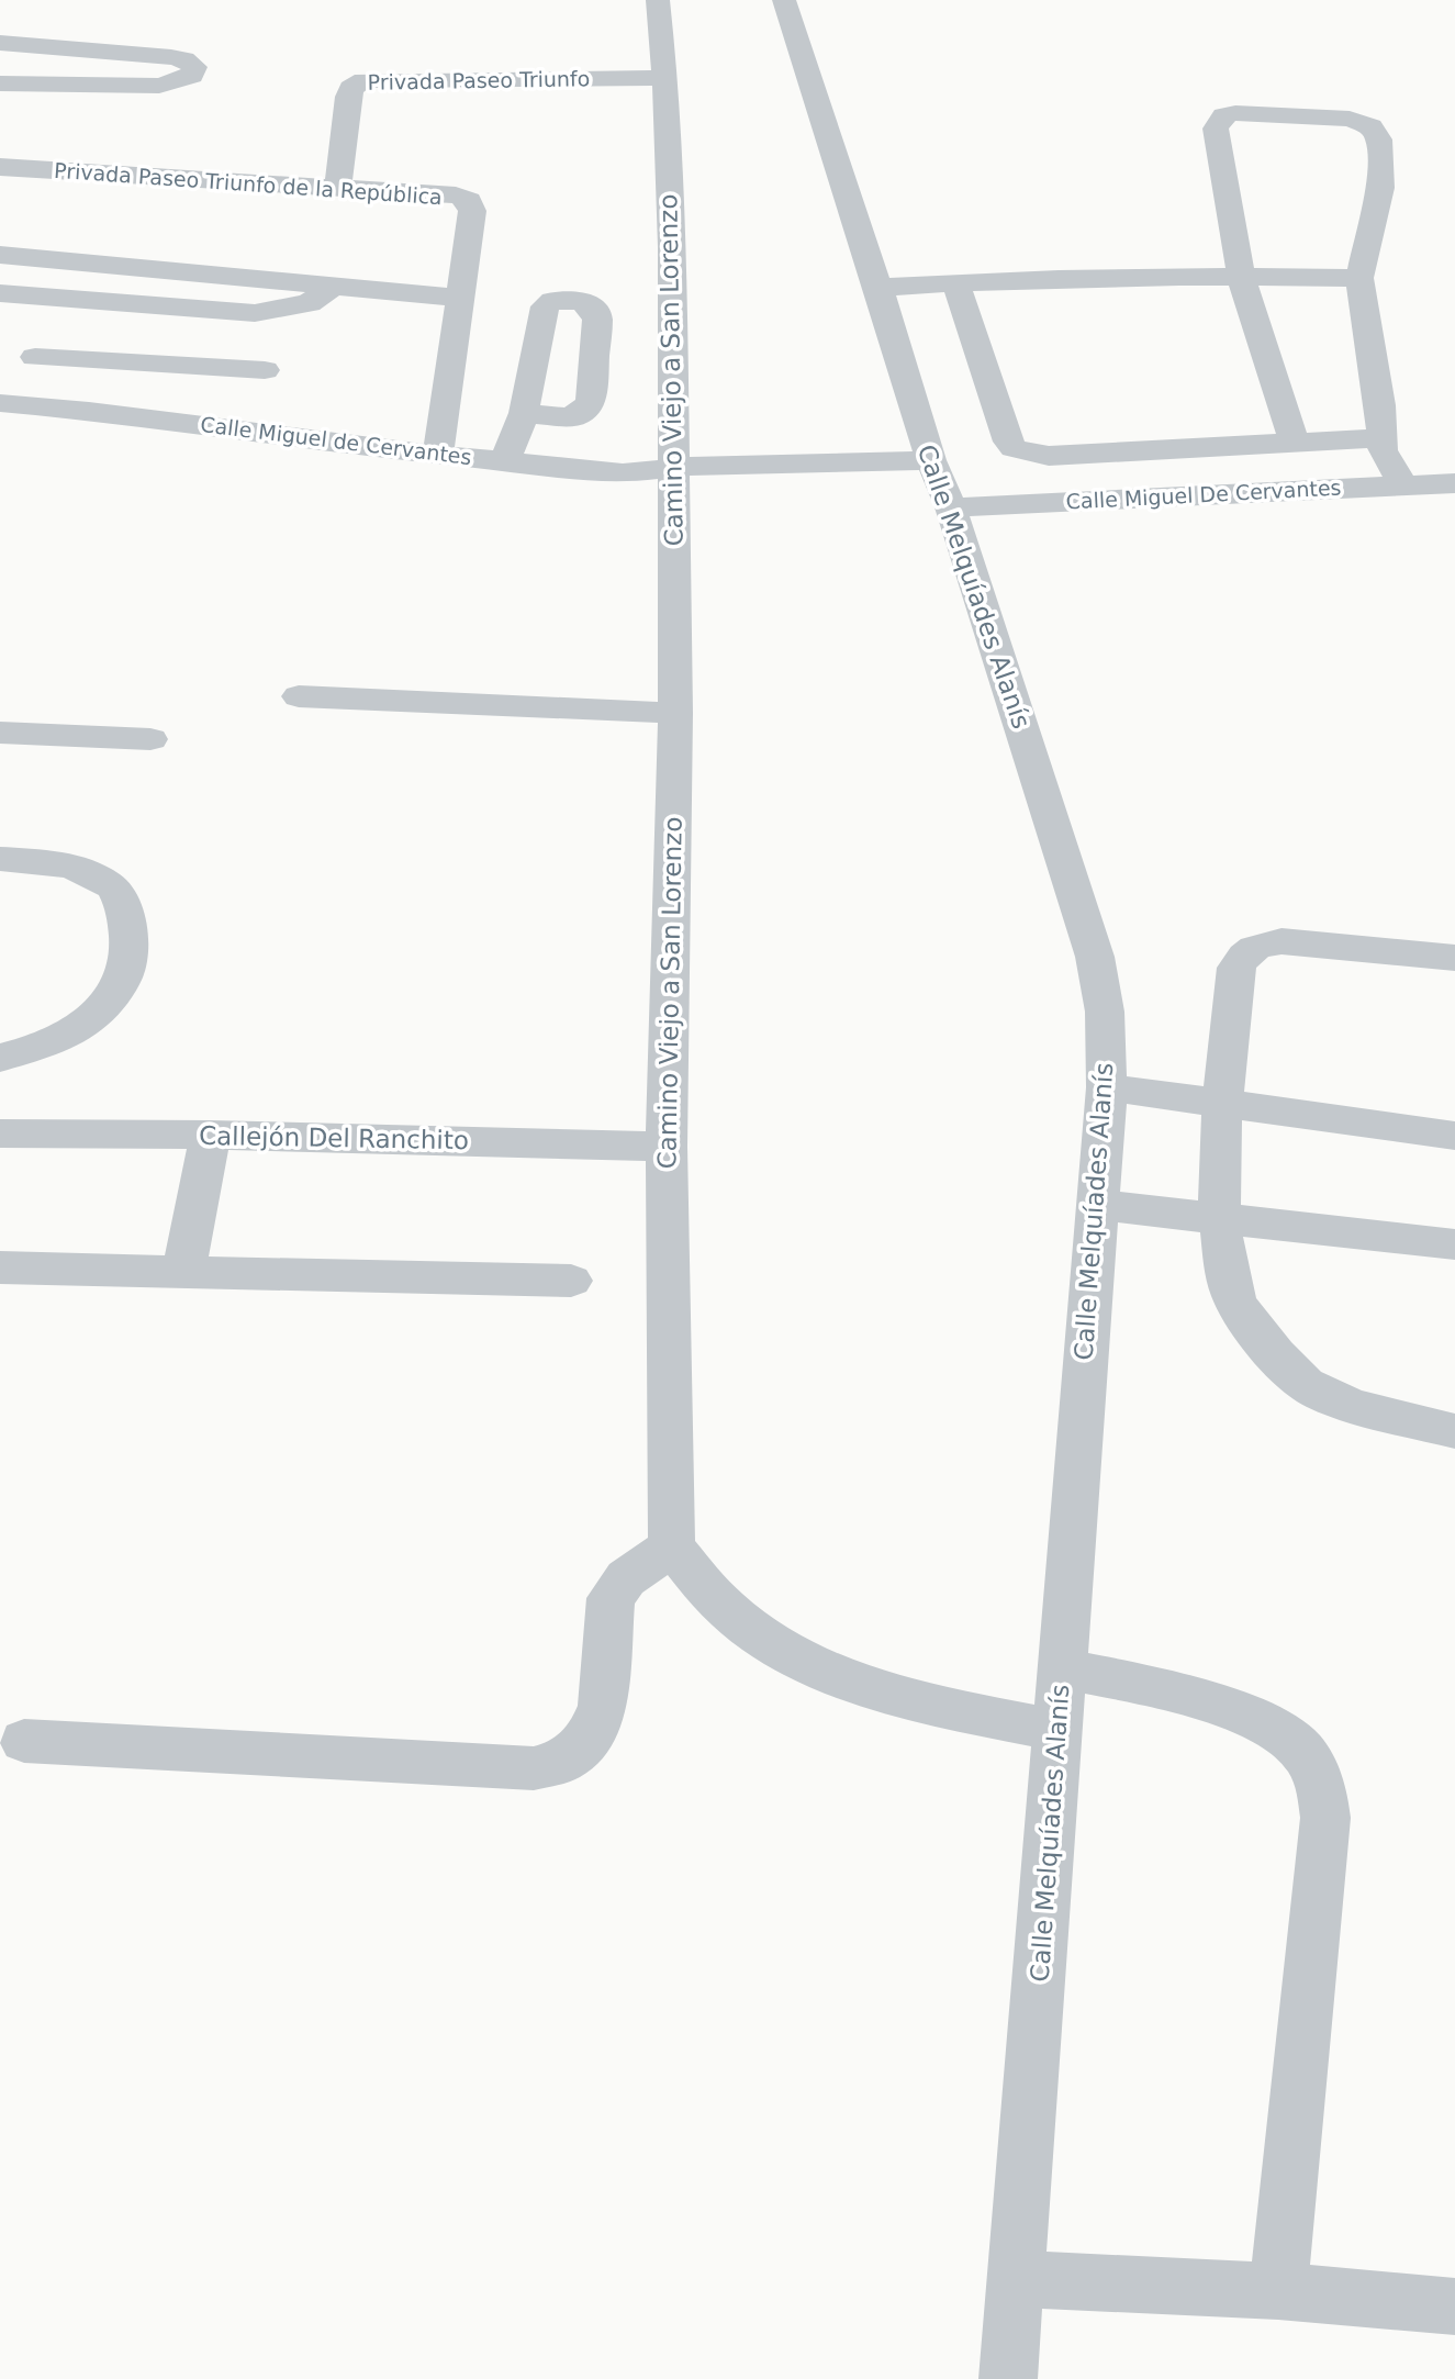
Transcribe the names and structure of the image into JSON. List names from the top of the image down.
{
  "streets": {
    "street": [
      "Privada Paseo Triunfo",
      "Privada Paseo Triunfo de la República",
      "Camino Viejo a San Lorenzo",
      "Calle Miguel de Cervantes",
      "Calle Miguel De Cervantes",
      "Calle Melquíades Alanís",
      "Callejón Del Ranchito"
    ]
  },
  "crossings": [
    ["Privada Paseo Triunfo", "Privada Paseo Triunfo de la República"],
    ["Privada Paseo Triunfo", "Camino Viejo a San Lorenzo"],
    ["Privada Paseo Triunfo de la República", "Calle Miguel de Cervantes"],
    ["Camino Viejo a San Lorenzo", "Calle Miguel de Cervantes"],
    ["Camino Viejo a San Lorenzo", "Callejón Del Ranchito"],
    ["Calle Miguel de Cervantes", "Calle Melquíades Alanís"],
    ["Calle Miguel De Cervantes", "Calle Melquíades Alanís"]
  ]
}
